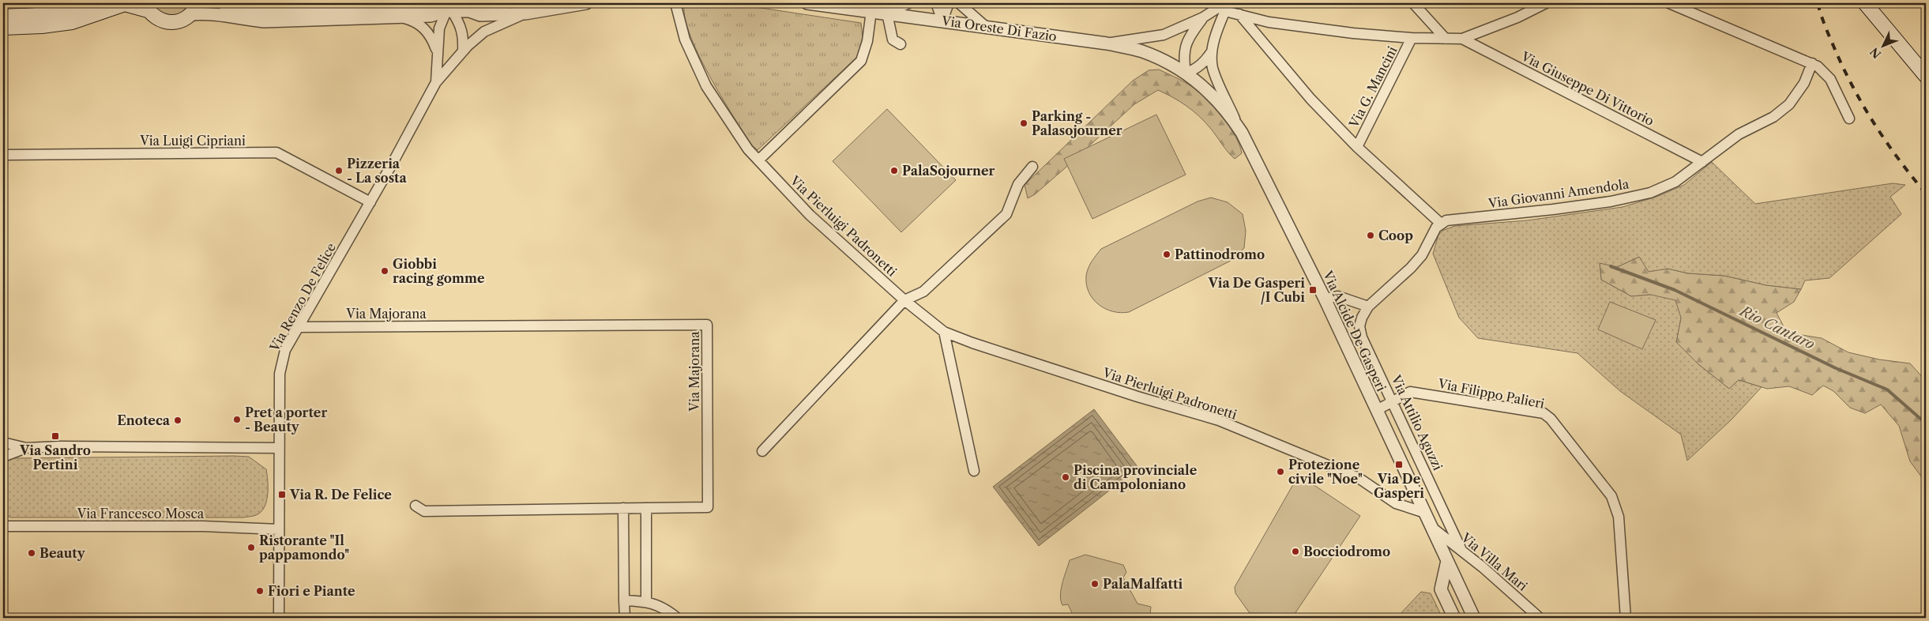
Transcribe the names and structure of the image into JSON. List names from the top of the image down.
{
  "streets": {
    "street": [
      "Via Oreste Di Fazio",
      "Via G. Mancini",
      "Via Giuseppe Di Vittorio",
      "Via Luigi Cipriani",
      "Via Giovanni Amendola",
      "Via Pierluigi Padronetti",
      "Via Renzo De Felice",
      "Via Majorana",
      "Via Alcide De Gasperi",
      "Via Filippo Palieri",
      "Via Attilio Aguzzi",
      "Via Francesco Mosca",
      "Via Villa Mari"
    ]
  },
  "crossings": [
    ["Via Oreste Di Fazio", "Via Alcide De Gasperi"],
    ["Via Giuseppe Di Vittorio", "Via Giovanni Amendola"],
    ["Via Luigi Cipriani", "Via Renzo De Felice"],
    ["Via Pierluigi Padronetti", "Via Alcide De Gasperi"],
    ["Via Renzo De Felice", "Via Majorana"],
    ["Via Renzo De Felice", "Via Francesco Mosca"],
    ["Via Alcide De Gasperi", "Via Filippo Palieri"],
    ["Via Alcide De Gasperi", "Via Villa Mari"],
    ["Via Filippo Palieri", "Via Attilio Aguzzi"],
    ["Via Attilio Aguzzi", "Via Villa Mari"]
  ],
  "water": ["Rio Cantaro"],
  "places": {
    "other": [
      "Parking - Palasojourner",
      "Pizzeria - La sosta",
      "PalaSojourner",
      "Coop",
      "Pattinodromo",
      "Giobbi racing gomme",
      "Pret a porter - Beauty",
      "Enoteca",
      "Protezione civile \"Noe\"",
      "Piscina provinciale di Campoloniano",
      "Ristorante \"Il pappamondo\"",
      "Bocciodromo",
      "Beauty",
      "PalaMalfatti",
      "Fiori e Piante"
    ],
    "transit": [
      "Via De Gasperi /I Cubi",
      "Via Sandro Pertini",
      "Via De Gasperi",
      "Via R. De Felice"
    ]
  },
  "north": "bottom left"
}
